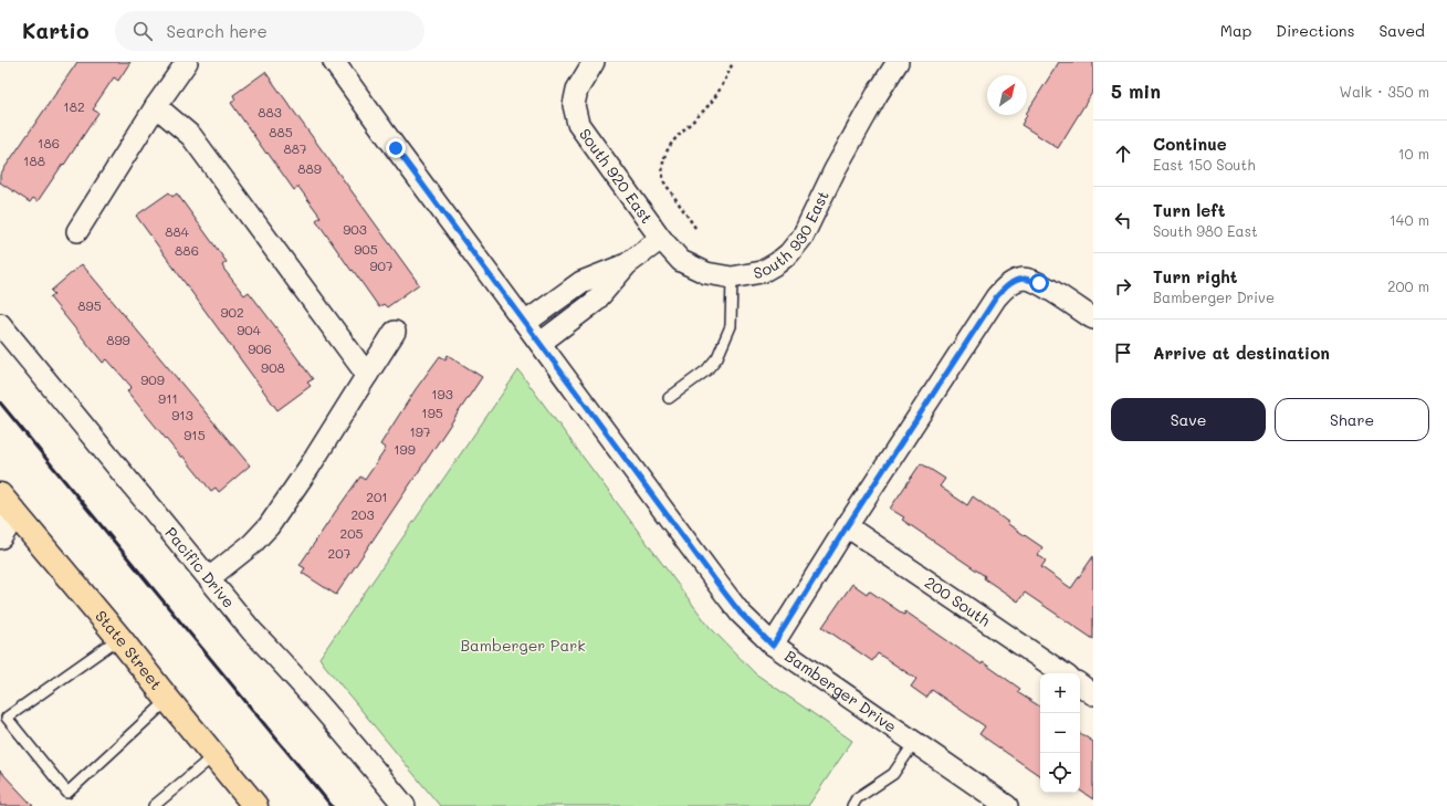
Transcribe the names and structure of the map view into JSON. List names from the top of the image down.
{
  "streets": {
    "main road": ["State Street"],
    "street": [
      "South 920 East",
      "South 930 East",
      "Pacific Drive",
      "200 South",
      "Bamberger Drive"
    ]
  },
  "crossings": [
    ["South 920 East", "South 930 East"]
  ],
  "parks": ["Bamberger Park"],
  "house_numbers": [
    "182",
    "883",
    "885",
    "186",
    "887",
    "188",
    "889",
    "903",
    "884",
    "905",
    "886",
    "907",
    "895",
    "902",
    "904",
    "899",
    "906",
    "908",
    "909",
    "193",
    "911",
    "195",
    "913",
    "197",
    "915",
    "199",
    "201",
    "203",
    "205",
    "207"
  ],
  "north": "top right",
  "page": {
    "header": "Kartio",
    "search": "Search here",
    "nav": ["Map", "Directions", "Saved"],
    "heading": ["5 min", "Walk · 350 m"],
    "list": [
      ["Continue", "East 150 South", "10 m"],
      ["Turn left", "South 980 East", "140 m"],
      ["Turn right", "Bamberger Drive", "200 m"],
      "Arrive at destination"
    ],
    "buttons": ["Save", "Share"],
    "map_buttons": ["+", "−"]
  }
}
